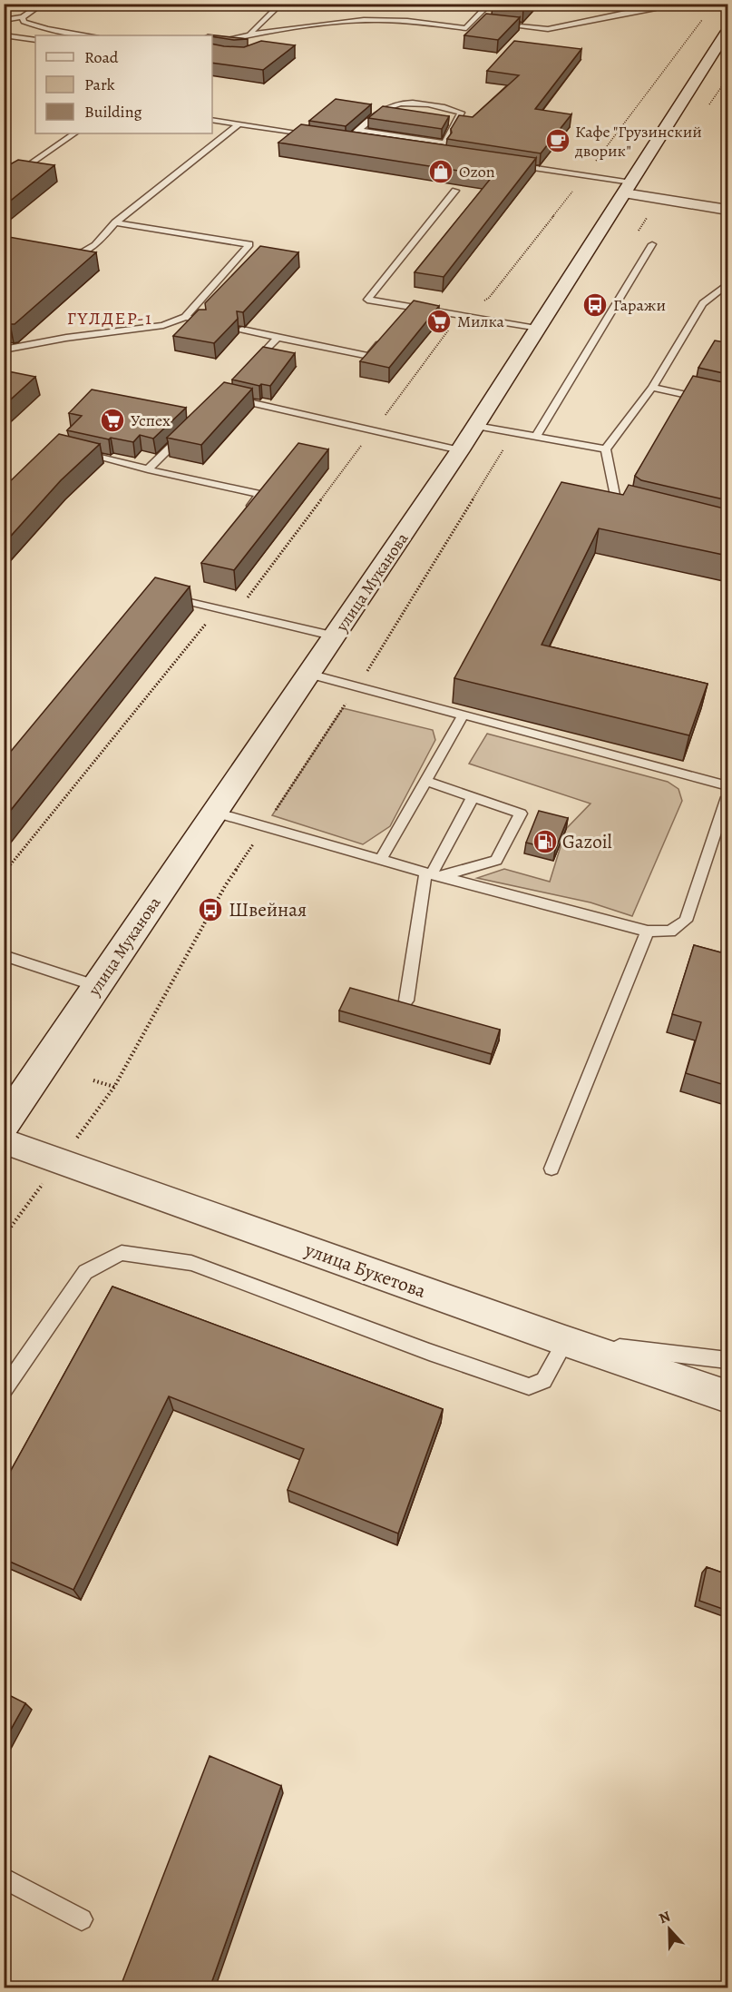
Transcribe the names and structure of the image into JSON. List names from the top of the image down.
{
  "streets": {
    "main road": ["улица Муканова"],
    "street": ["улица Букетова"]
  },
  "districts": ["ГҮЛДЕР-1"],
  "places": {
    "cafe": ["Кафе \"Грузинский дворик\""],
    "shop": ["Ozon"],
    "bus stop": ["Гаражи", "Швейная"],
    "supermarket": ["Милка", "Успех"],
    "fuel station": ["Gazoil"]
  },
  "legend": ["Road", "Park", "Building"],
  "north": "top"
}
